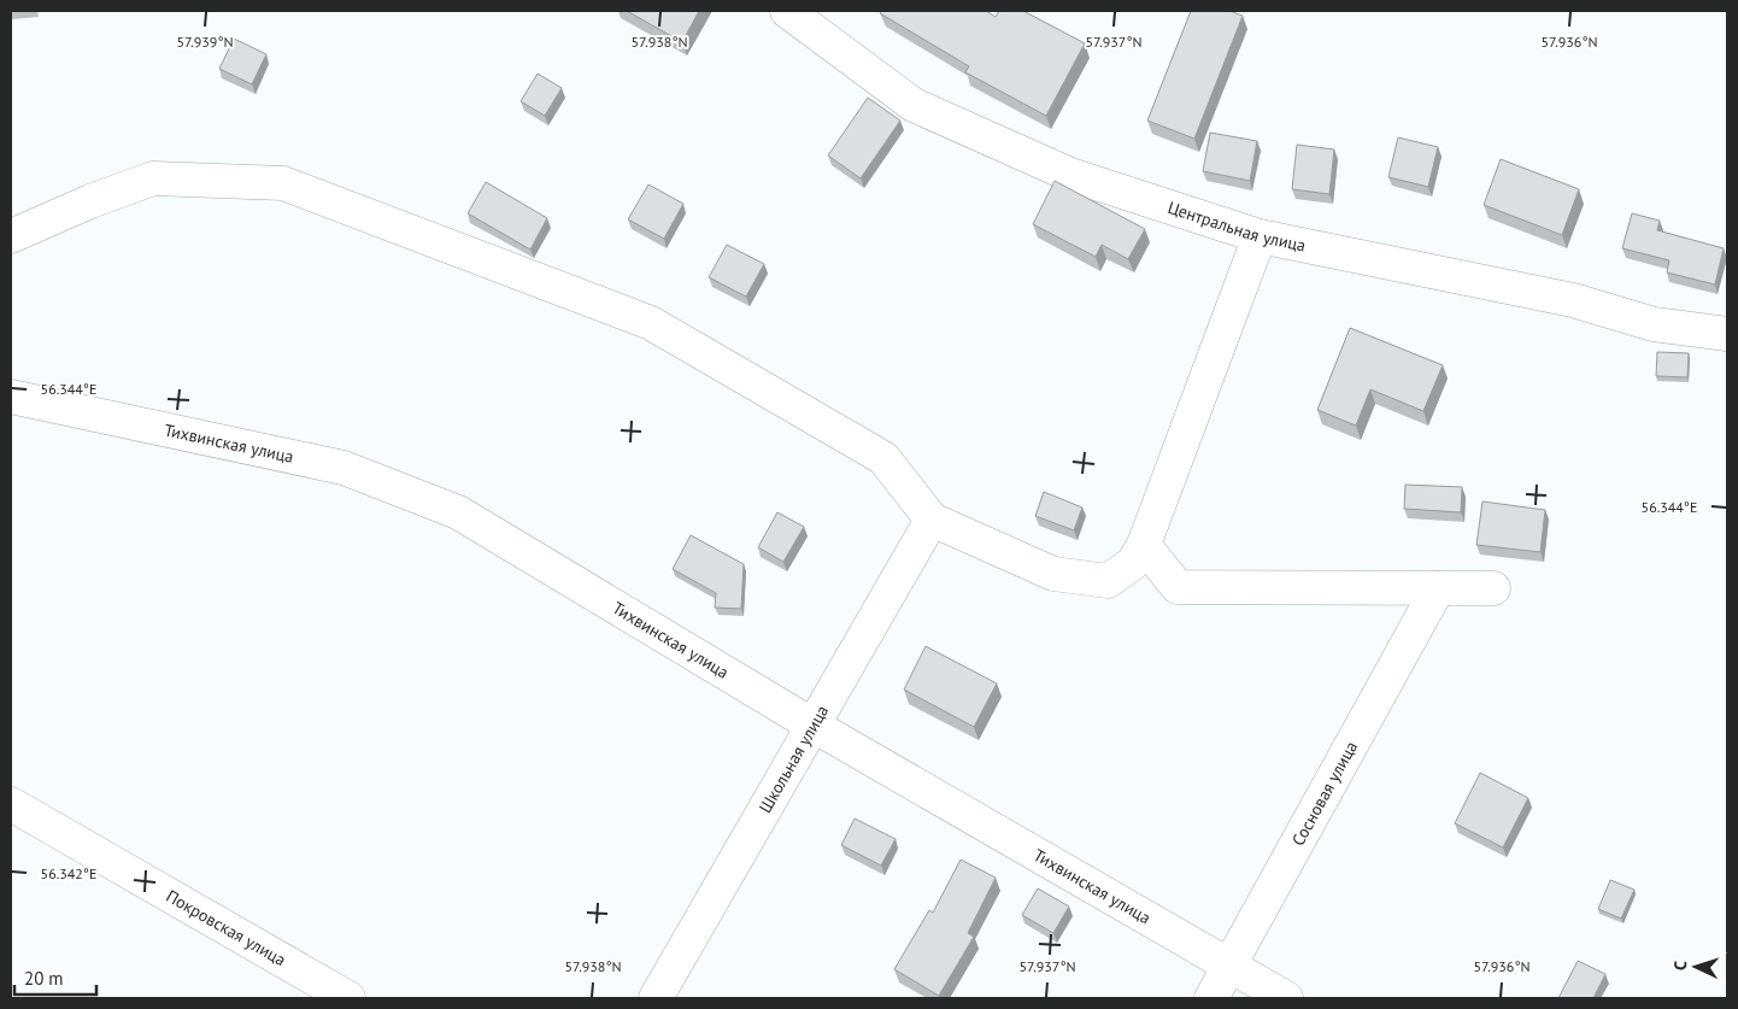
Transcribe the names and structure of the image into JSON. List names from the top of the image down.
{
  "streets": {
    "street": [
      "Центральная улица",
      "Тихвинская улица",
      "Школьная улица",
      "Сосновая улица",
      "Покровская улица"
    ]
  },
  "crossings": [
    ["Тихвинская улица", "Школьная улица"],
    ["Тихвинская улица", "Сосновая улица"]
  ],
  "scale_bar": "20 m",
  "north": "left",
  "coordinates": [
    "57.939°N",
    "57.938°N",
    "57.937°N",
    "57.936°N",
    "56.344°E",
    "56.342°E"
  ]
}
